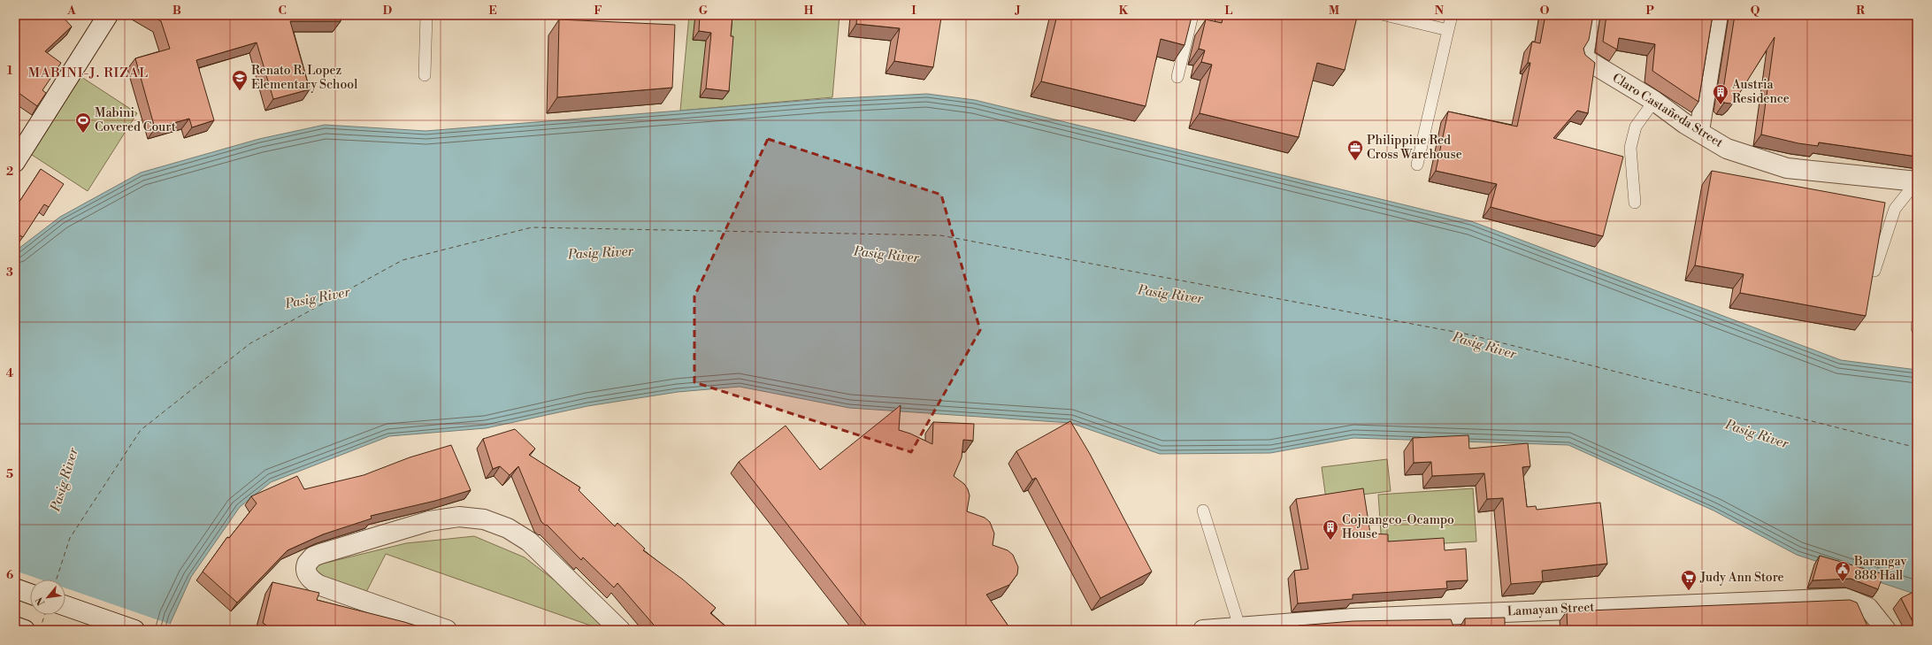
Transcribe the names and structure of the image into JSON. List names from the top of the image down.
{
  "streets": {
    "street": ["Claro Castañeda Street", "Lamayan Street"]
  },
  "districts": ["MABINI-J. RIZAL"],
  "water": ["Pasig River"],
  "places": {
    "school or university": ["Renato R. Lopez Elementary School"],
    "building": ["Austria Residence", "Cojuangco-Ocampo House"],
    "sports": ["Mabini Covered Court"],
    "office": ["Philippine Red Cross Warehouse"],
    "public building": ["Barangay 888 Hall"],
    "supermarket": ["Judy Ann Store"]
  },
  "north": "bottom left",
  "grid": {
    "columns": [
      "A",
      "B",
      "C",
      "D",
      "E",
      "F",
      "G",
      "H",
      "I",
      "J",
      "K",
      "L",
      "M",
      "N",
      "O",
      "P",
      "Q",
      "R"
    ],
    "rows": [
      "1",
      "2",
      "3",
      "4",
      "5",
      "6"
    ]
  }
}
